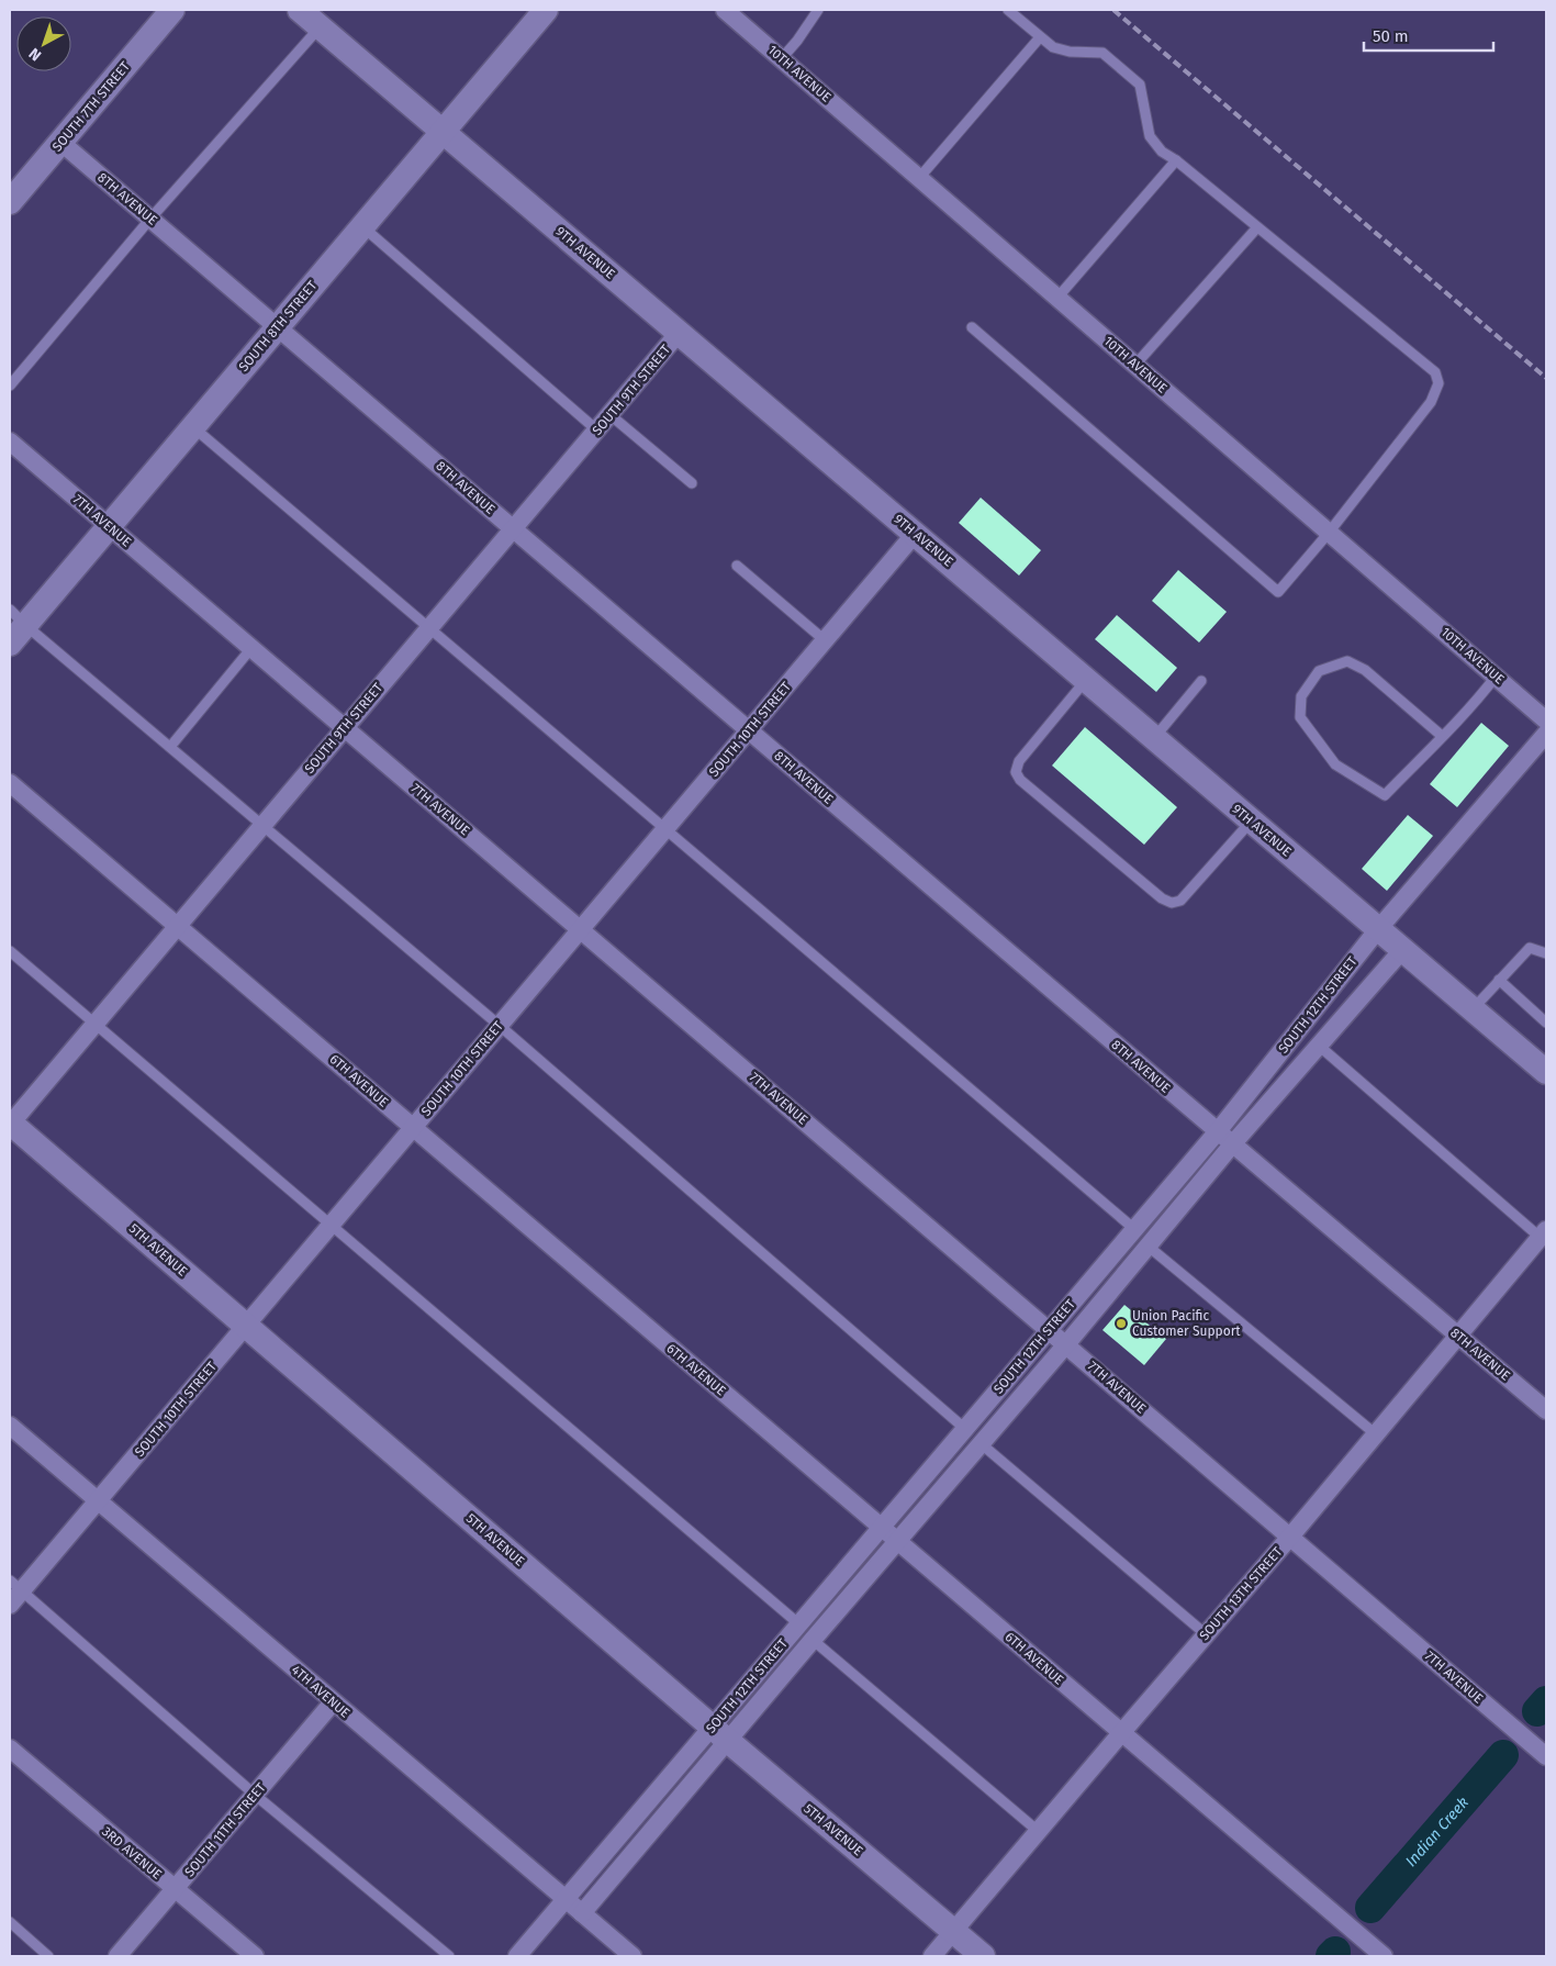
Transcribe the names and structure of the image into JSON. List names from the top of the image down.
{
  "streets": {
    "street": [
      "10TH AVENUE",
      "SOUTH 7TH STREET",
      "8TH AVENUE",
      "9TH AVENUE",
      "SOUTH 8TH STREET",
      "SOUTH 9TH STREET",
      "7TH AVENUE",
      "SOUTH 10TH STREET",
      "SOUTH 12TH STREET",
      "6TH AVENUE",
      "5TH AVENUE",
      "SOUTH 13TH STREET",
      "4TH AVENUE",
      "SOUTH 11TH STREET",
      "3RD AVENUE"
    ]
  },
  "crossings": [
    ["SOUTH 7TH STREET", "8TH AVENUE"],
    ["8TH AVENUE", "SOUTH 8TH STREET"],
    ["8TH AVENUE", "SOUTH 9TH STREET"],
    ["8TH AVENUE", "SOUTH 10TH STREET"],
    ["8TH AVENUE", "SOUTH 12TH STREET"],
    ["8TH AVENUE", "SOUTH 13TH STREET"],
    ["9TH AVENUE", "SOUTH 8TH STREET"],
    ["9TH AVENUE", "SOUTH 9TH STREET"],
    ["9TH AVENUE", "SOUTH 10TH STREET"],
    ["9TH AVENUE", "SOUTH 12TH STREET"],
    ["SOUTH 8TH STREET", "7TH AVENUE"],
    ["SOUTH 9TH STREET", "7TH AVENUE"],
    ["SOUTH 9TH STREET", "6TH AVENUE"],
    ["SOUTH 9TH STREET", "5TH AVENUE"],
    ["7TH AVENUE", "SOUTH 10TH STREET"],
    ["7TH AVENUE", "SOUTH 12TH STREET"],
    ["7TH AVENUE", "SOUTH 13TH STREET"],
    ["SOUTH 10TH STREET", "6TH AVENUE"],
    ["SOUTH 10TH STREET", "5TH AVENUE"],
    ["SOUTH 10TH STREET", "4TH AVENUE"],
    ["SOUTH 12TH STREET", "6TH AVENUE"],
    ["SOUTH 12TH STREET", "5TH AVENUE"],
    ["SOUTH 12TH STREET", "4TH AVENUE"],
    ["6TH AVENUE", "SOUTH 13TH STREET"],
    ["5TH AVENUE", "SOUTH 13TH STREET"],
    ["4TH AVENUE", "SOUTH 11TH STREET"],
    ["SOUTH 11TH STREET", "3RD AVENUE"]
  ],
  "water": ["Indian Creek"],
  "places": ["Union Pacific Customer Support"],
  "scale_bar": "50 m",
  "north": "bottom left"
}
